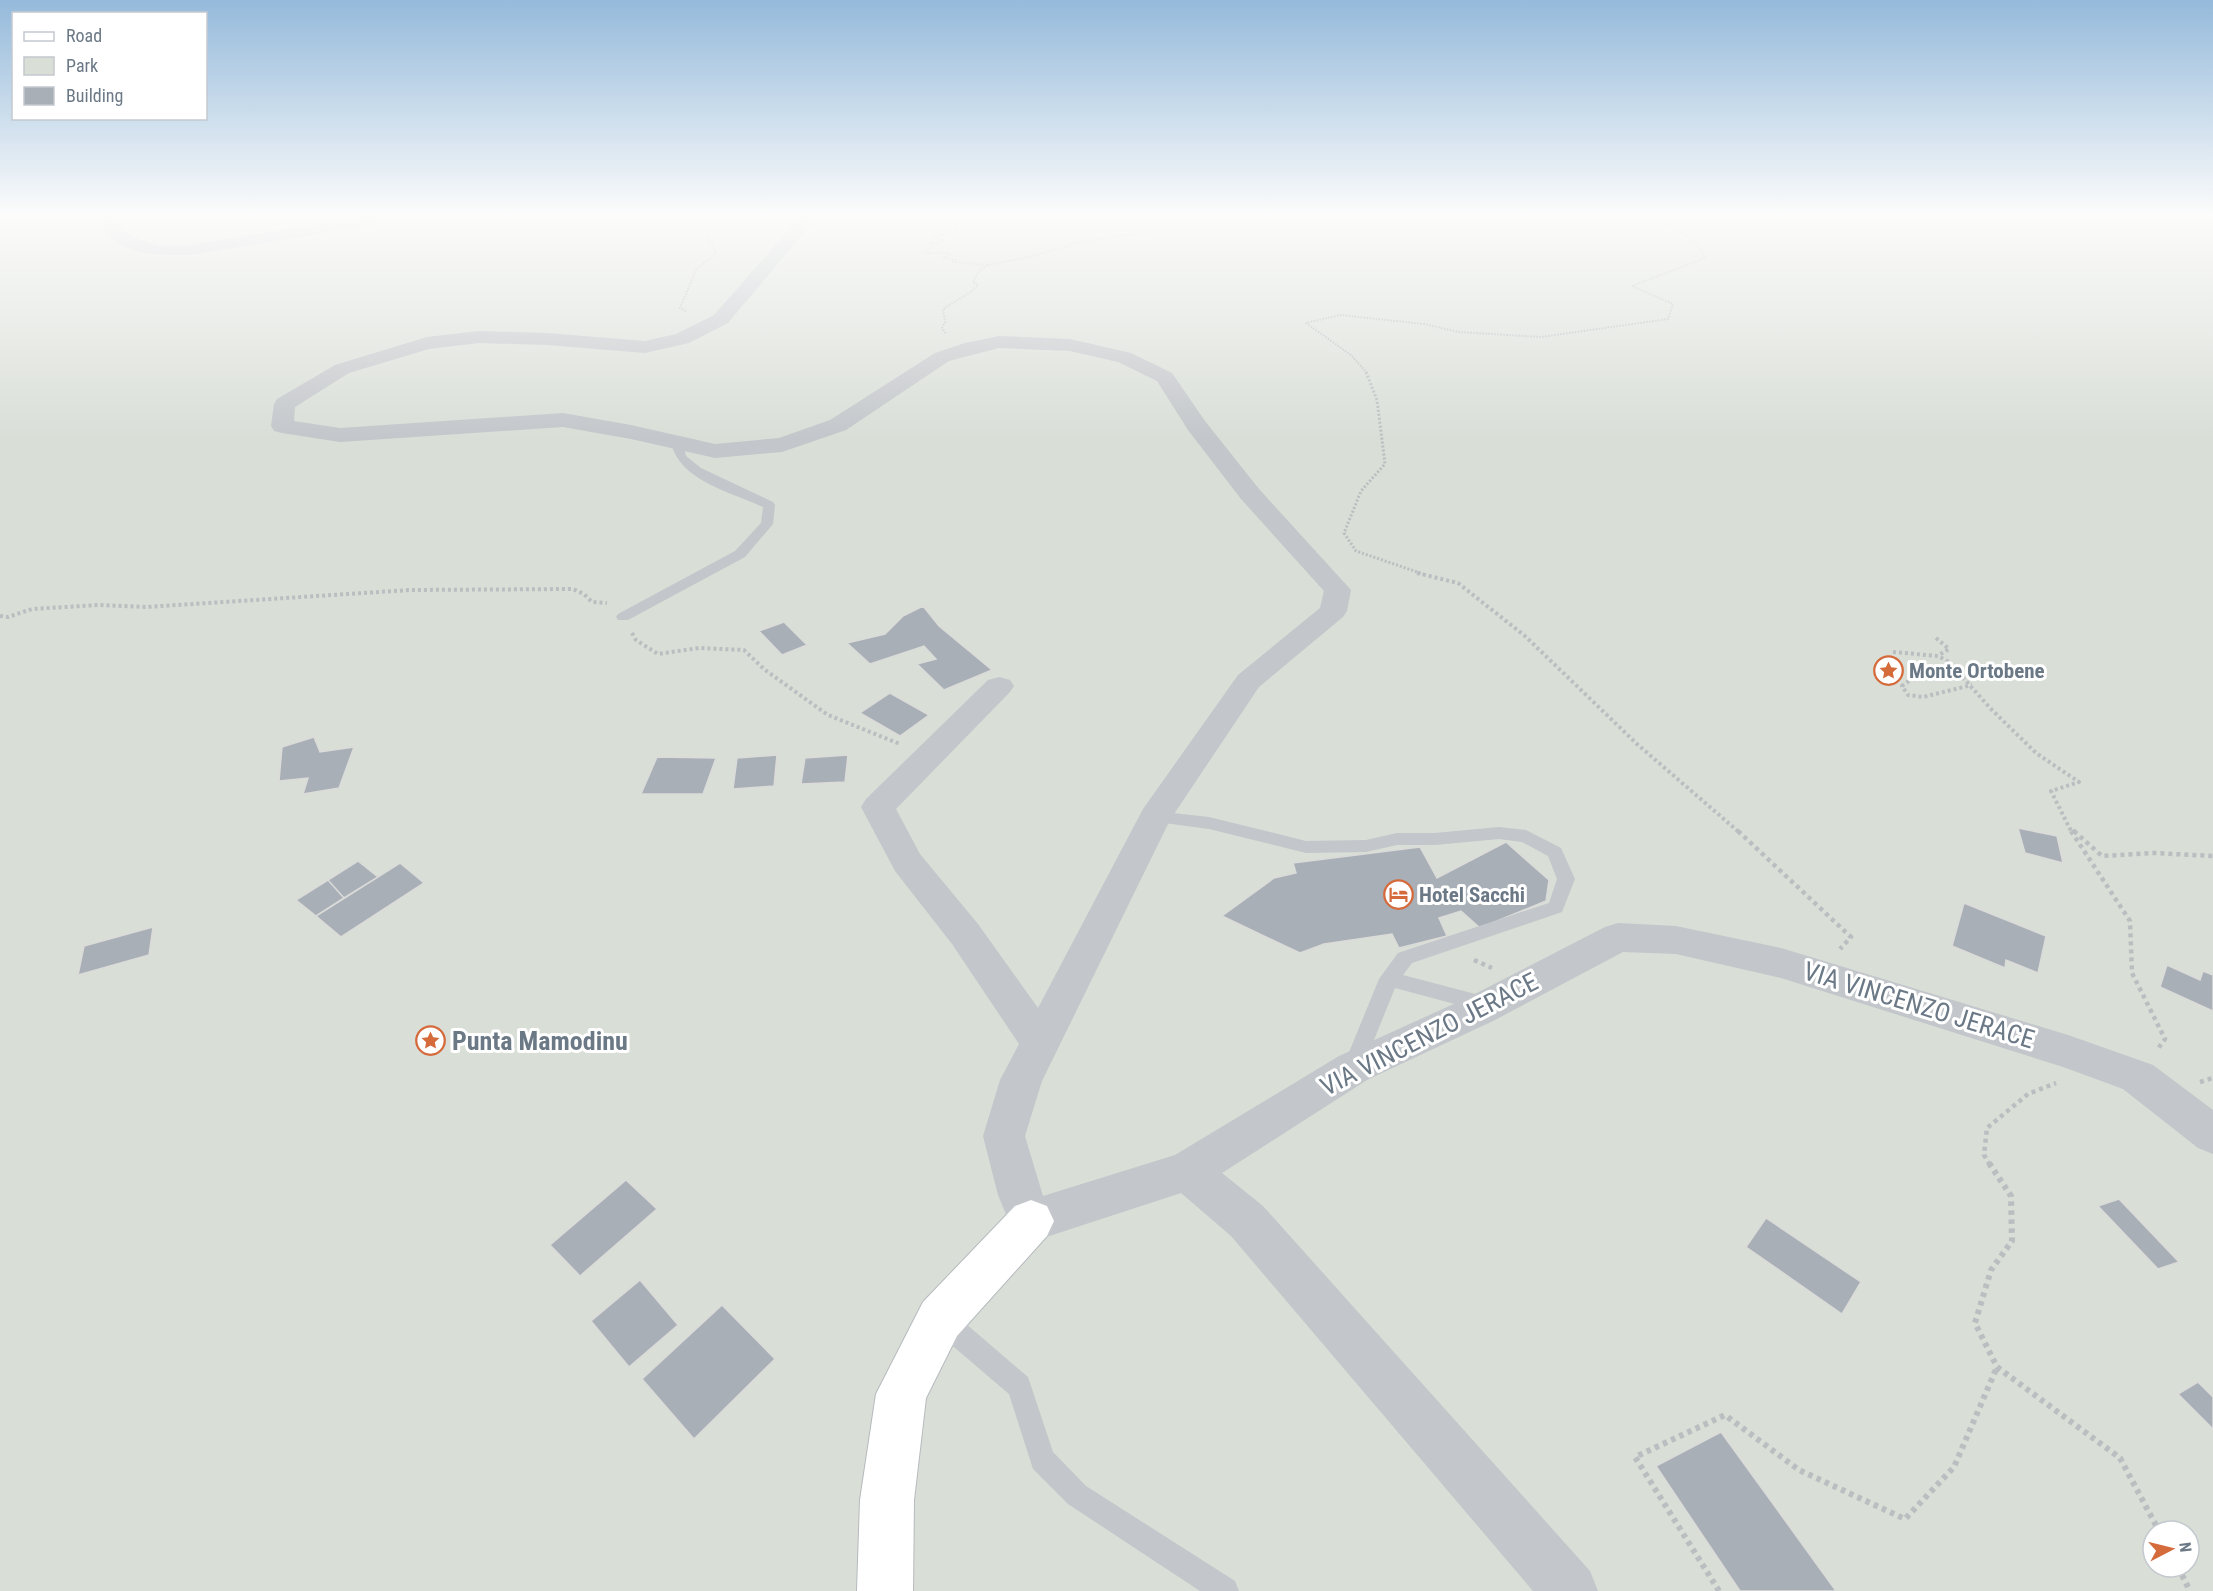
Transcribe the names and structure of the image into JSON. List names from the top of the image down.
{
  "streets": {
    "street": ["VIA VINCENZO JERACE"]
  },
  "places": {
    "place": ["Monte Ortobene", "Punta Mamodinu"],
    "hotel": ["Hotel Sacchi"]
  },
  "legend": ["Road", "Park", "Building"],
  "north": "right"
}
